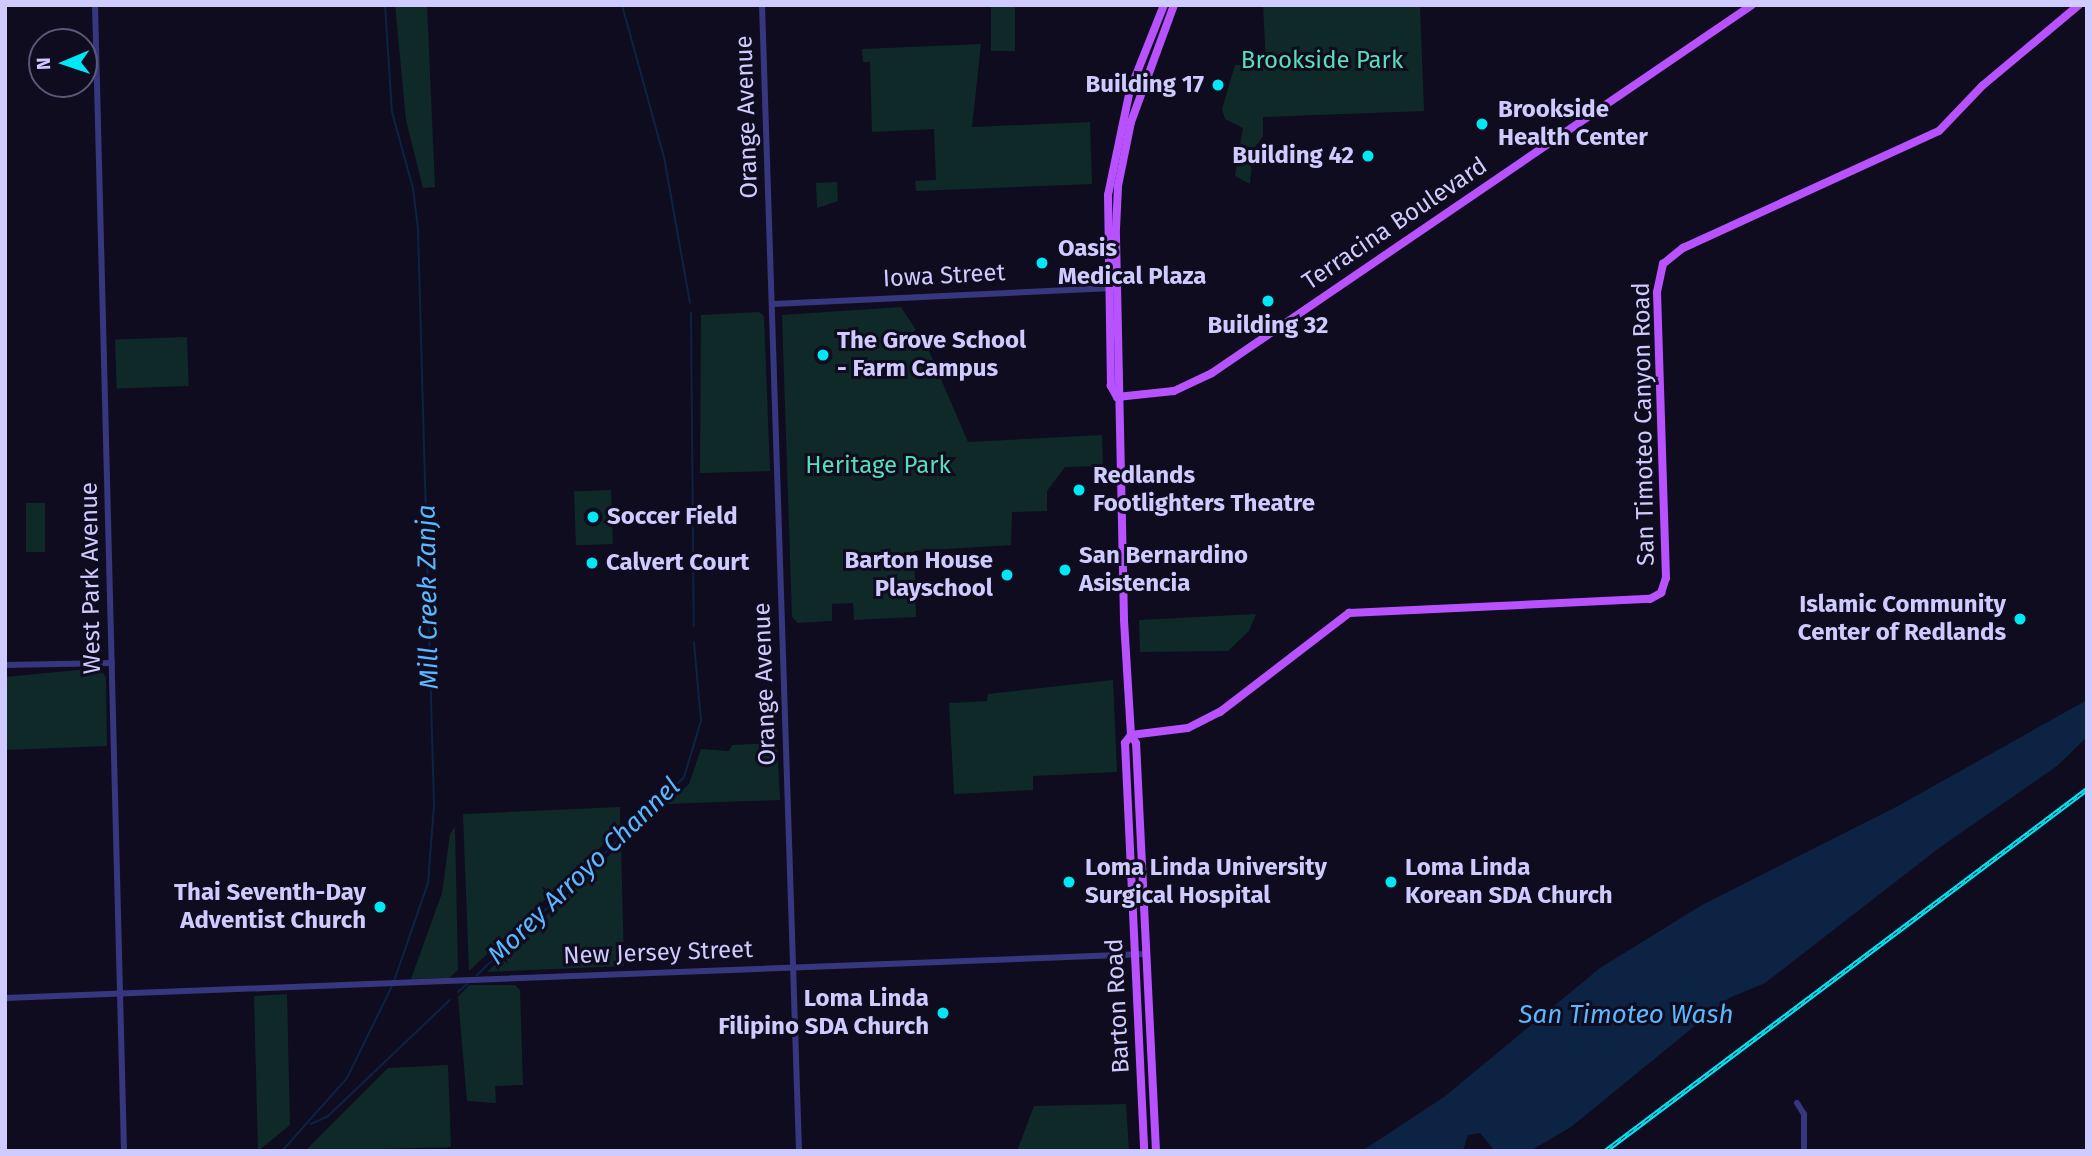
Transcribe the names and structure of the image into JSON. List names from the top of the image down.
{
  "streets": {
    "main road": ["Terracina Boulevard", "San Timoteo Canyon Road", "Barton Road"],
    "street": [
      "Orange Avenue",
      "Iowa Street",
      "West Park Avenue",
      "New Jersey Street"
    ]
  },
  "crossings": [
    ["Orange Avenue", "Iowa Street"],
    ["Orange Avenue", "New Jersey Street"],
    ["Terracina Boulevard", "Barton Road"],
    ["Iowa Street", "Barton Road"],
    ["San Timoteo Canyon Road", "Barton Road"],
    ["West Park Avenue", "New Jersey Street"],
    ["New Jersey Street", "Barton Road"]
  ],
  "water": ["Mill Creek Zanja", "Morey Arroyo Channel", "San Timoteo Wash"],
  "parks": ["Brookside Park", "Heritage Park"],
  "places": [
    "Building 17",
    "Brookside Health Center",
    "Building 42",
    "Oasis Medical Plaza",
    "Building 32",
    "The Grove School - Farm Campus",
    "Redlands Footlighters Theatre",
    "Soccer Field",
    "Calvert Court",
    "San Bernardino Asistencia",
    "Barton House Playschool",
    "Islamic Community Center of Redlands",
    "Loma Linda University Surgical Hospital",
    "Loma Linda Korean SDA Church",
    "Thai Seventh-Day Adventist Church",
    "Loma Linda Filipino SDA Church"
  ],
  "north": "left"
}
